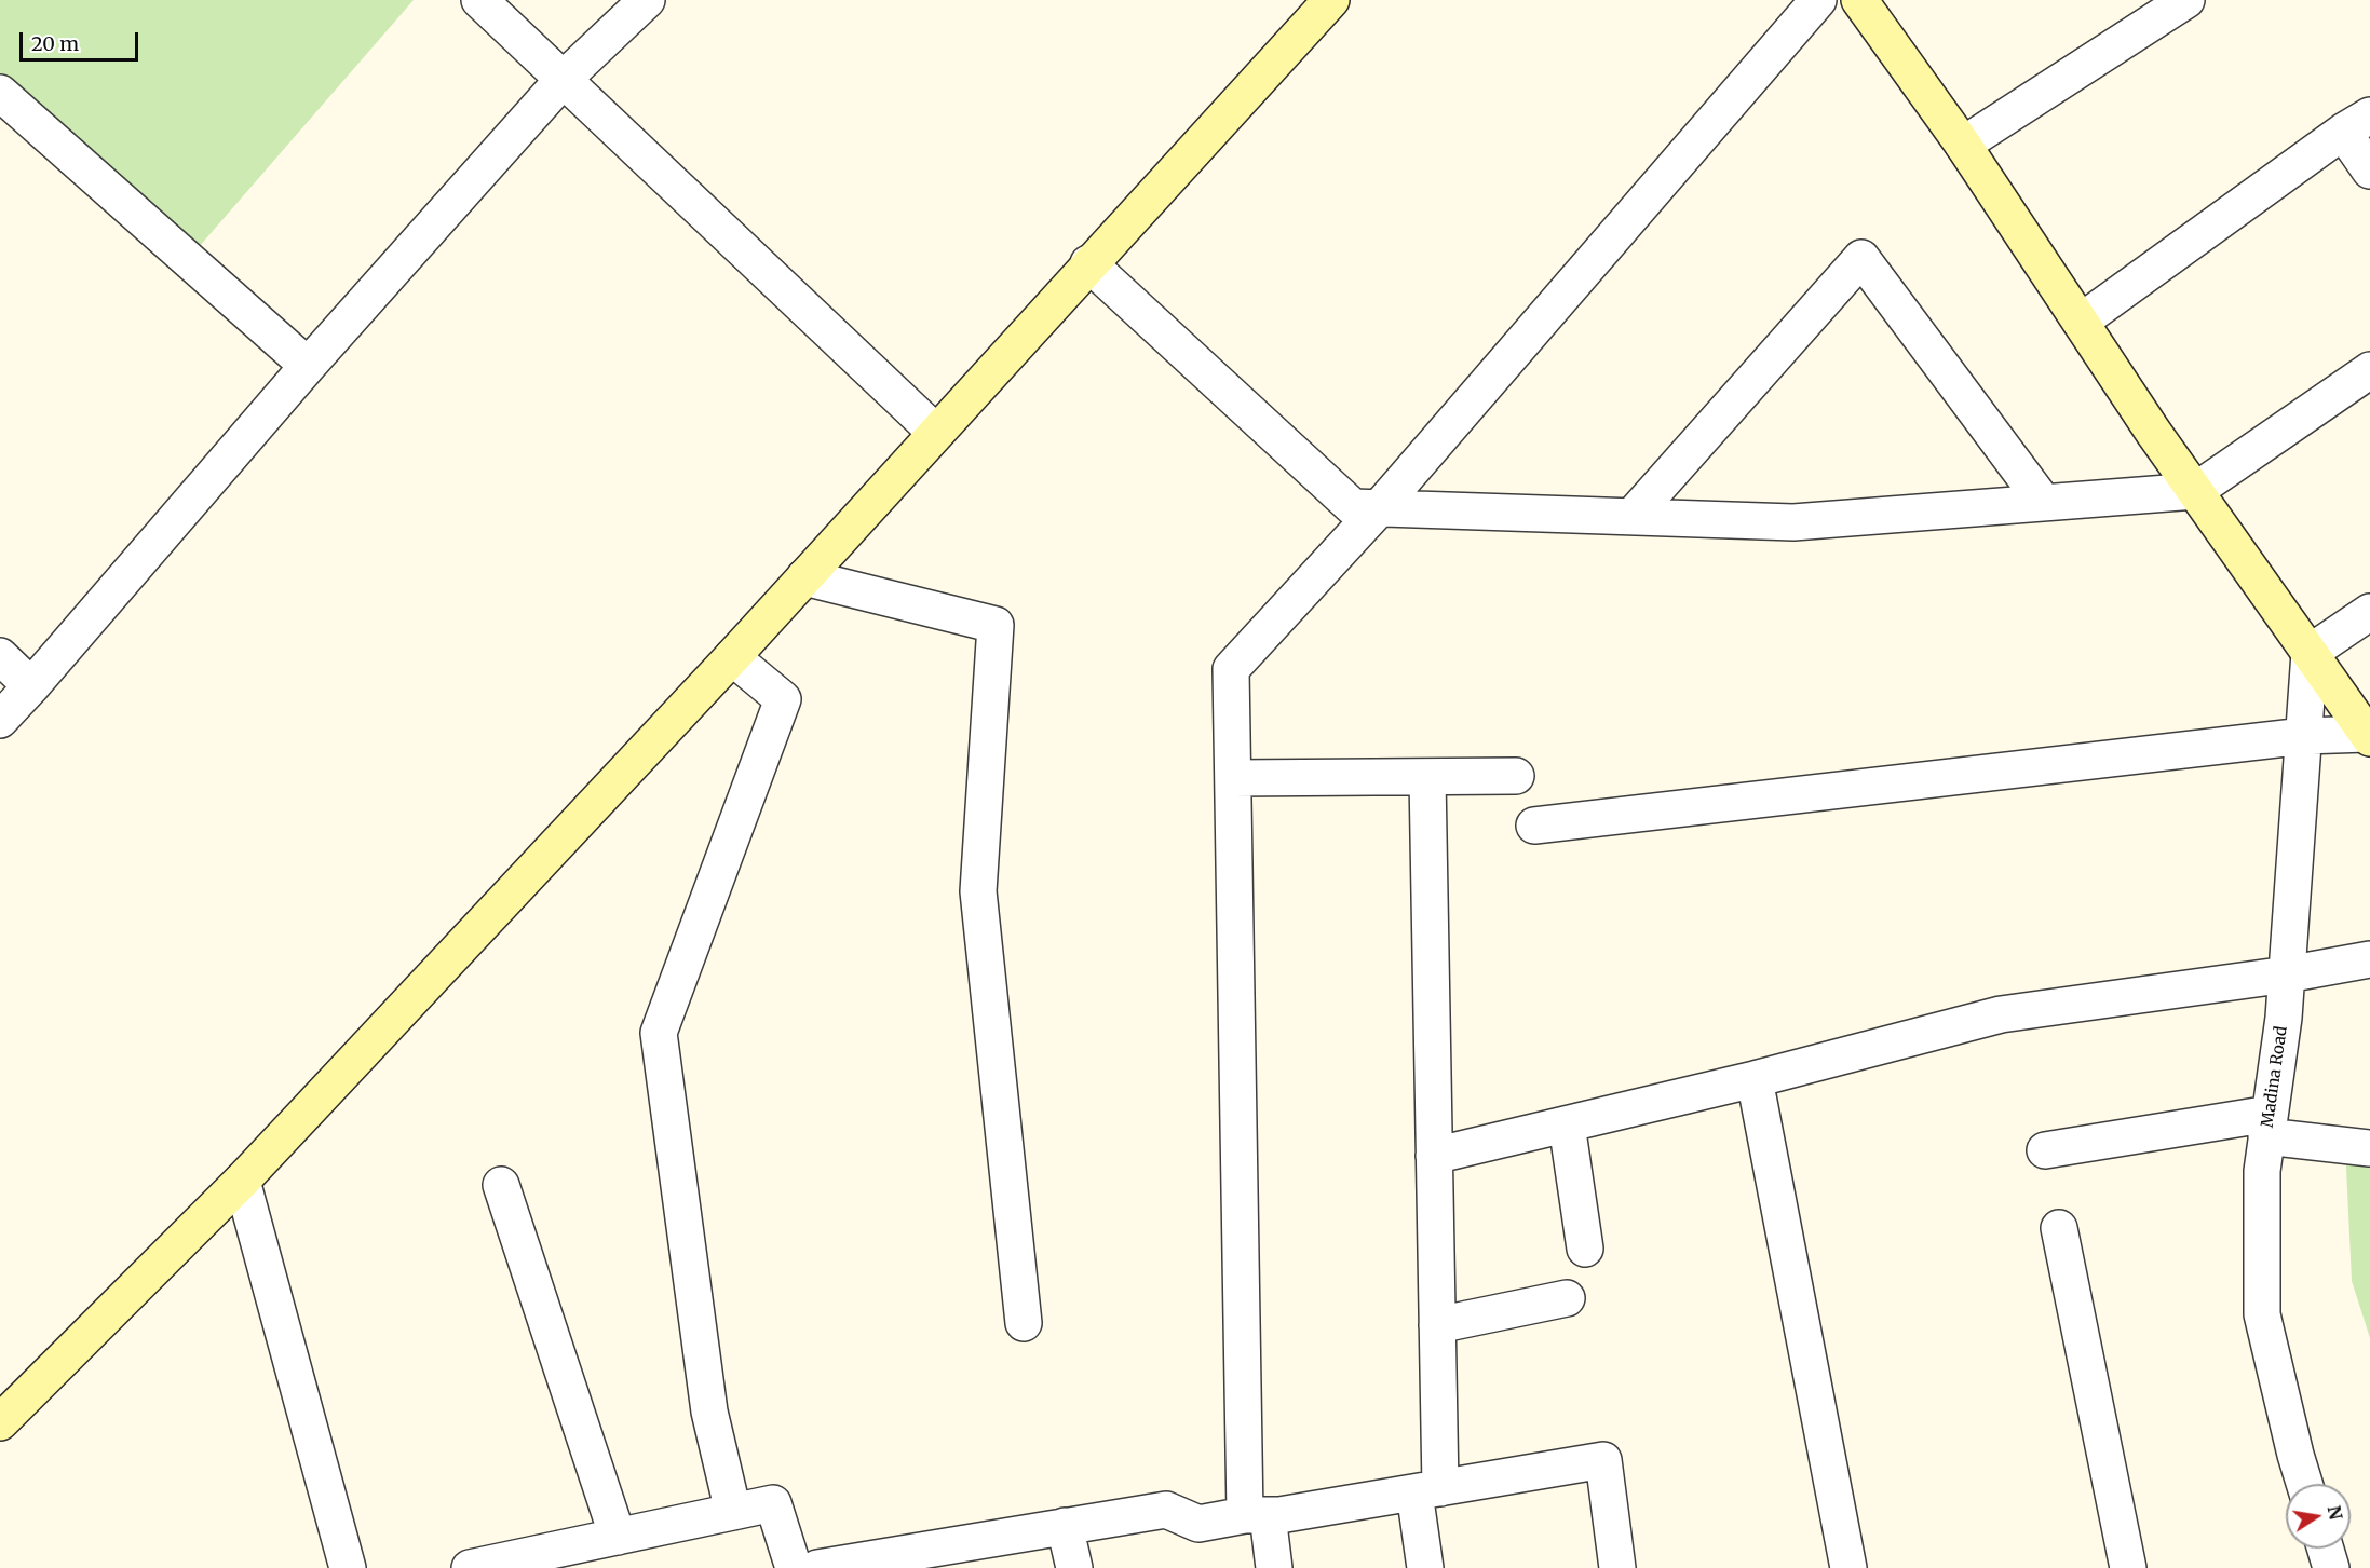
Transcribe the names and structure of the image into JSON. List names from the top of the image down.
{
  "streets": {
    "street": ["Madina Road"]
  },
  "scale_bar": "20 m",
  "north": "right"
}
